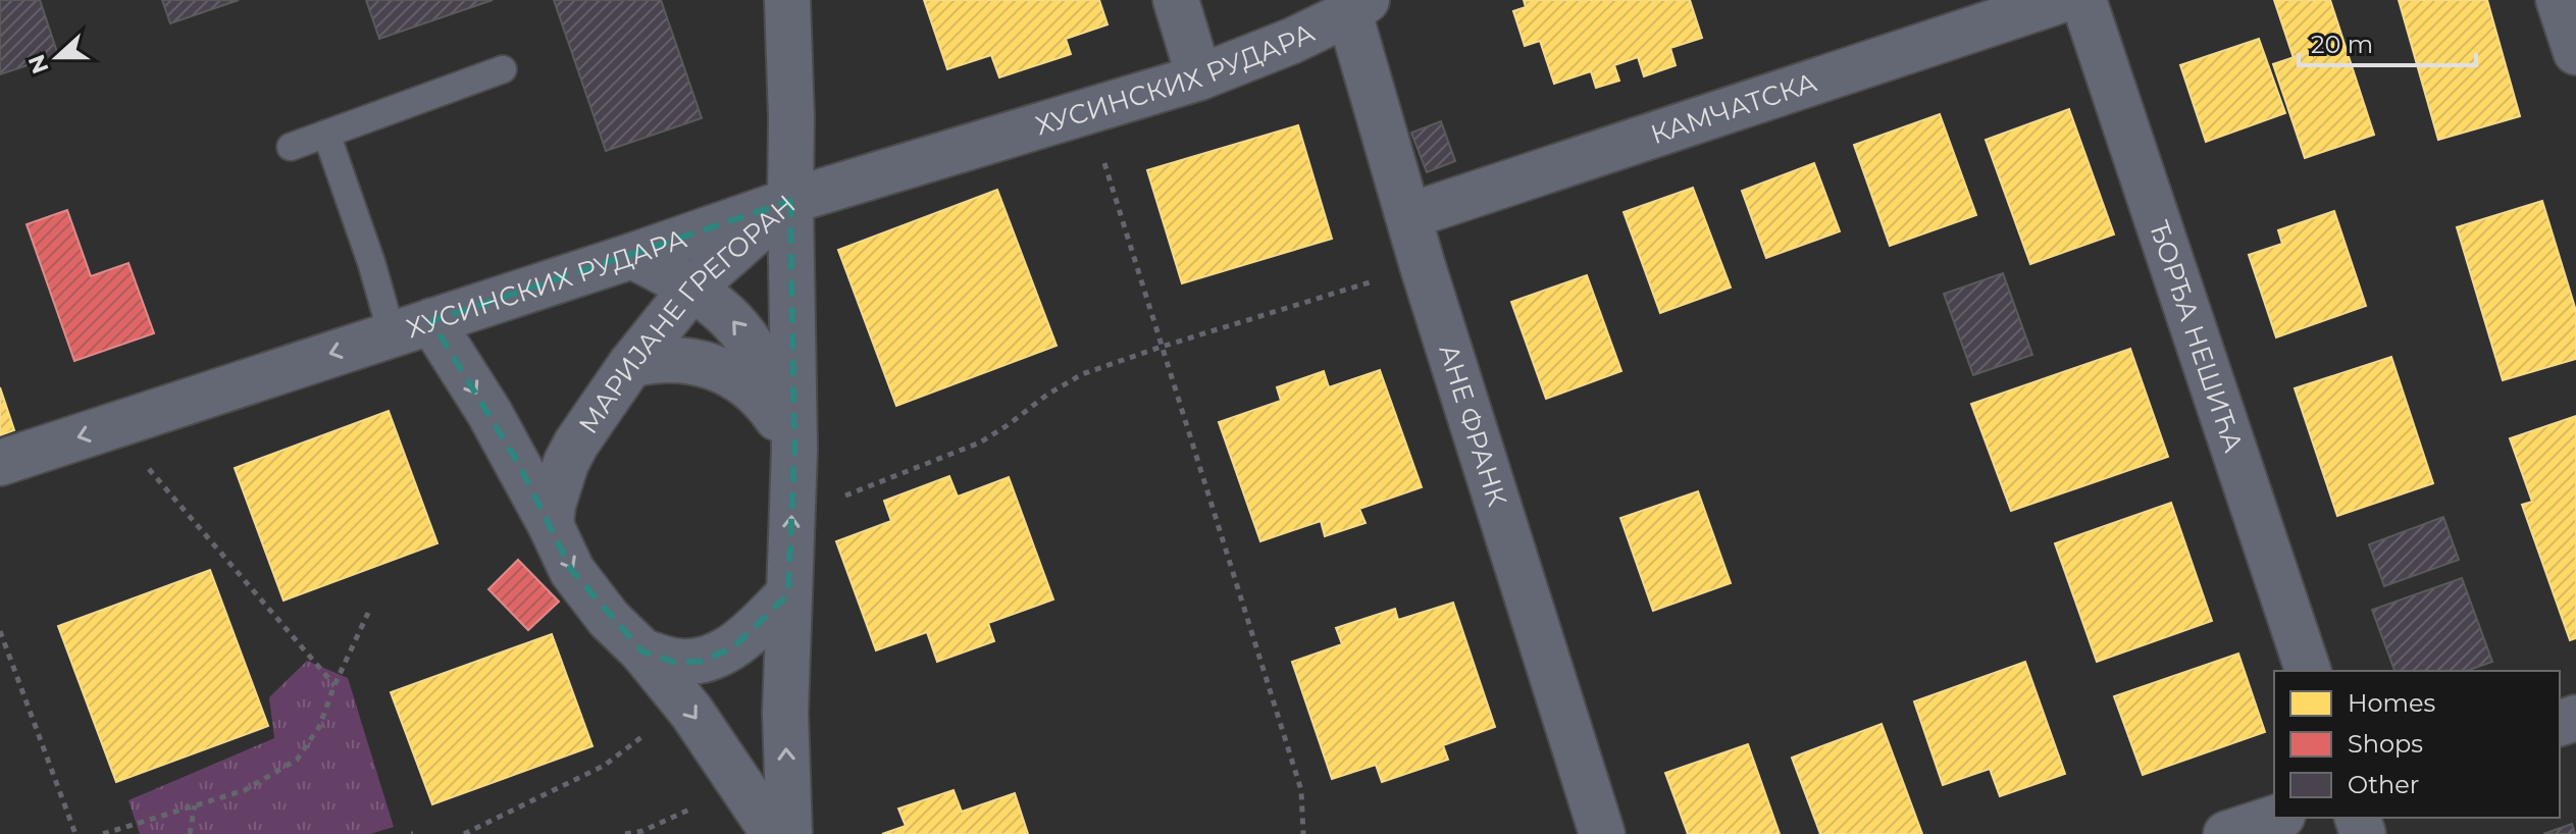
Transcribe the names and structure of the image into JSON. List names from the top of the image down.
{
  "streets": {
    "street": [
      "ХУСИНСКИХ РУДАРА",
      "КАМЧАТСКА",
      "МАРИЈАНЕ ГРЕГОРАН",
      "ЂОРЂА НЕШИЋА",
      "АНЕ ФРАНК"
    ]
  },
  "crossings": [
    ["ХУСИНСКИХ РУДАРА", "МАРИЈАНЕ ГРЕГОРАН"],
    ["ХУСИНСКИХ РУДАРА", "АНЕ ФРАНК"],
    ["КАМЧАТСКА", "АНЕ ФРАНК"]
  ],
  "legend": ["Homes", "Shops", "Other"],
  "scale_bar": "20 m",
  "north": "left"
}
